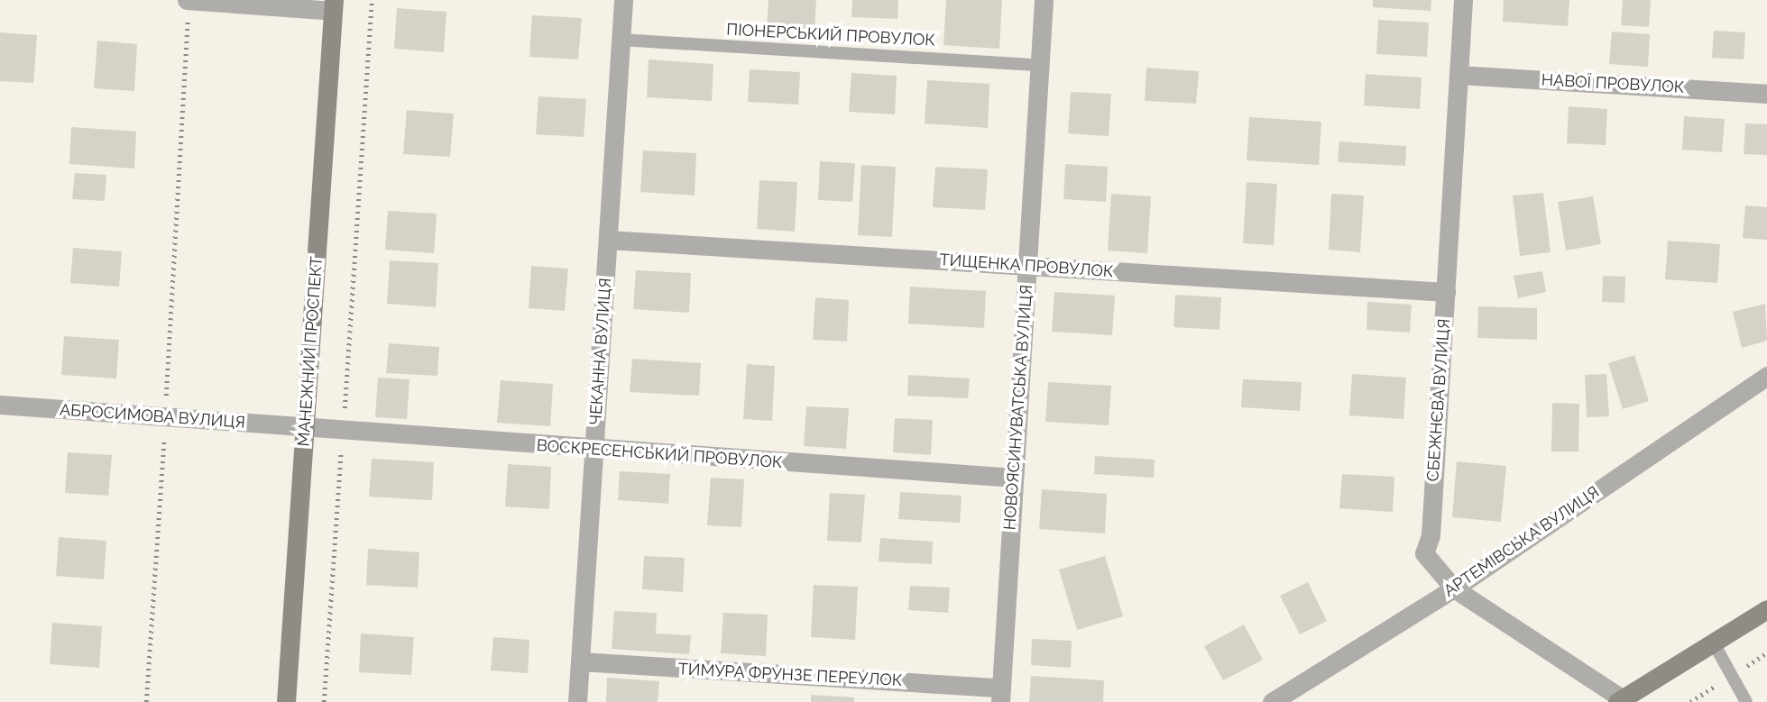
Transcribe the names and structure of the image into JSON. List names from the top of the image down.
{
  "streets": {
    "street": [
      "НАВОЇ ПРОВУЛОК",
      "ТИЩЕНКА ПРОВУЛОК",
      "МАНЕЖНИЙ ПРОСПЕКТ",
      "ЧЕКАННА ВУЛИЦЯ",
      "СБЕЖНЄВА ВУЛИЦЯ",
      "НОВОЯСИНУВАТСЬКА ВУЛИЦЯ",
      "АБРОСИМОВА ВУЛИЦЯ",
      "ВОСКРЕСЕНСЬКИЙ ПРОВУЛОК",
      "АРТЕМІВСЬКА ВУЛИЦЯ",
      "ТИМУРА ФРУНЗЕ ПЕРЕУЛОК"
    ],
    "lane": ["ПIОНЕРСЬКИЙ ПРОВУЛОК"]
  },
  "crossings": [
    ["ПIОНЕРСЬКИЙ ПРОВУЛОК", "ЧЕКАННА ВУЛИЦЯ"],
    ["ПIОНЕРСЬКИЙ ПРОВУЛОК", "НОВОЯСИНУВАТСЬКА ВУЛИЦЯ"],
    ["НАВОЇ ПРОВУЛОК", "СБЕЖНЄВА ВУЛИЦЯ"],
    ["ТИЩЕНКА ПРОВУЛОК", "ЧЕКАННА ВУЛИЦЯ"],
    ["ТИЩЕНКА ПРОВУЛОК", "СБЕЖНЄВА ВУЛИЦЯ"],
    ["ТИЩЕНКА ПРОВУЛОК", "НОВОЯСИНУВАТСЬКА ВУЛИЦЯ"],
    ["МАНЕЖНИЙ ПРОСПЕКТ", "АБРОСИМОВА ВУЛИЦЯ"],
    ["МАНЕЖНИЙ ПРОСПЕКТ", "ВОСКРЕСЕНСЬКИЙ ПРОВУЛОК"],
    ["ЧЕКАННА ВУЛИЦЯ", "ВОСКРЕСЕНСЬКИЙ ПРОВУЛОК"],
    ["ЧЕКАННА ВУЛИЦЯ", "ТИМУРА ФРУНЗЕ ПЕРЕУЛОК"],
    ["СБЕЖНЄВА ВУЛИЦЯ", "АРТЕМІВСЬКА ВУЛИЦЯ"],
    ["НОВОЯСИНУВАТСЬКА ВУЛИЦЯ", "ВОСКРЕСЕНСЬКИЙ ПРОВУЛОК"],
    ["НОВОЯСИНУВАТСЬКА ВУЛИЦЯ", "ТИМУРА ФРУНЗЕ ПЕРЕУЛОК"],
    ["АБРОСИМОВА ВУЛИЦЯ", "ВОСКРЕСЕНСЬКИЙ ПРОВУЛОК"]
  ]
}
